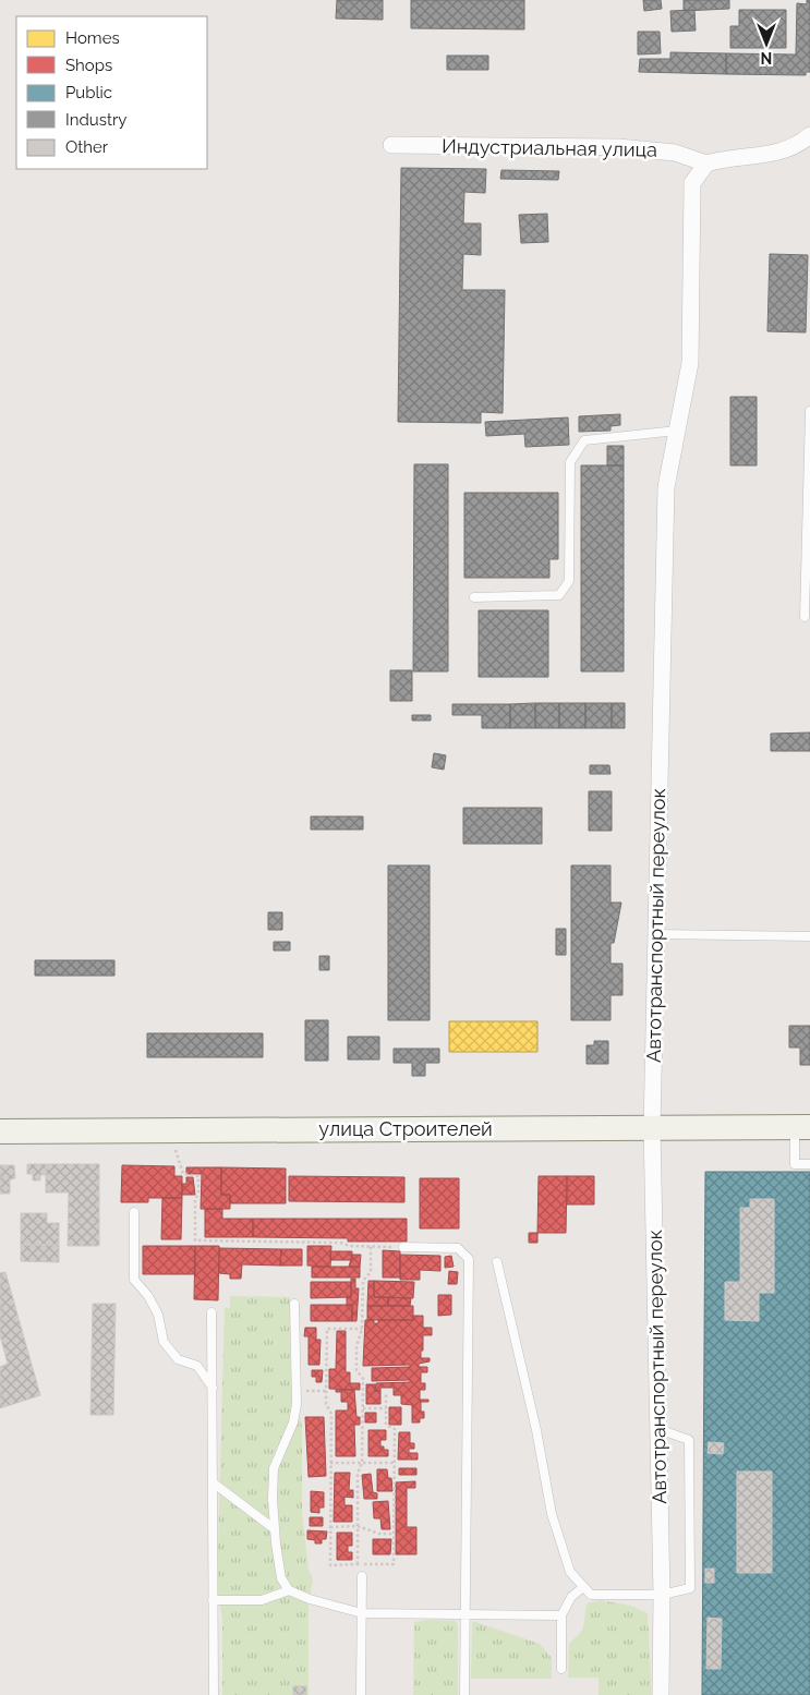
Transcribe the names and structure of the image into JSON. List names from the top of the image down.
{
  "streets": {
    "street": ["Индустриальная улица", "Автотранспортный переулок", "улица Строителей"]
  },
  "crossings": [
    ["Индустриальная улица", "Автотранспортный переулок"],
    ["Автотранспортный переулок", "улица Строителей"]
  ],
  "legend": [
    "Homes",
    "Shops",
    "Public",
    "Industry",
    "Other"
  ],
  "north": "bottom"
}
